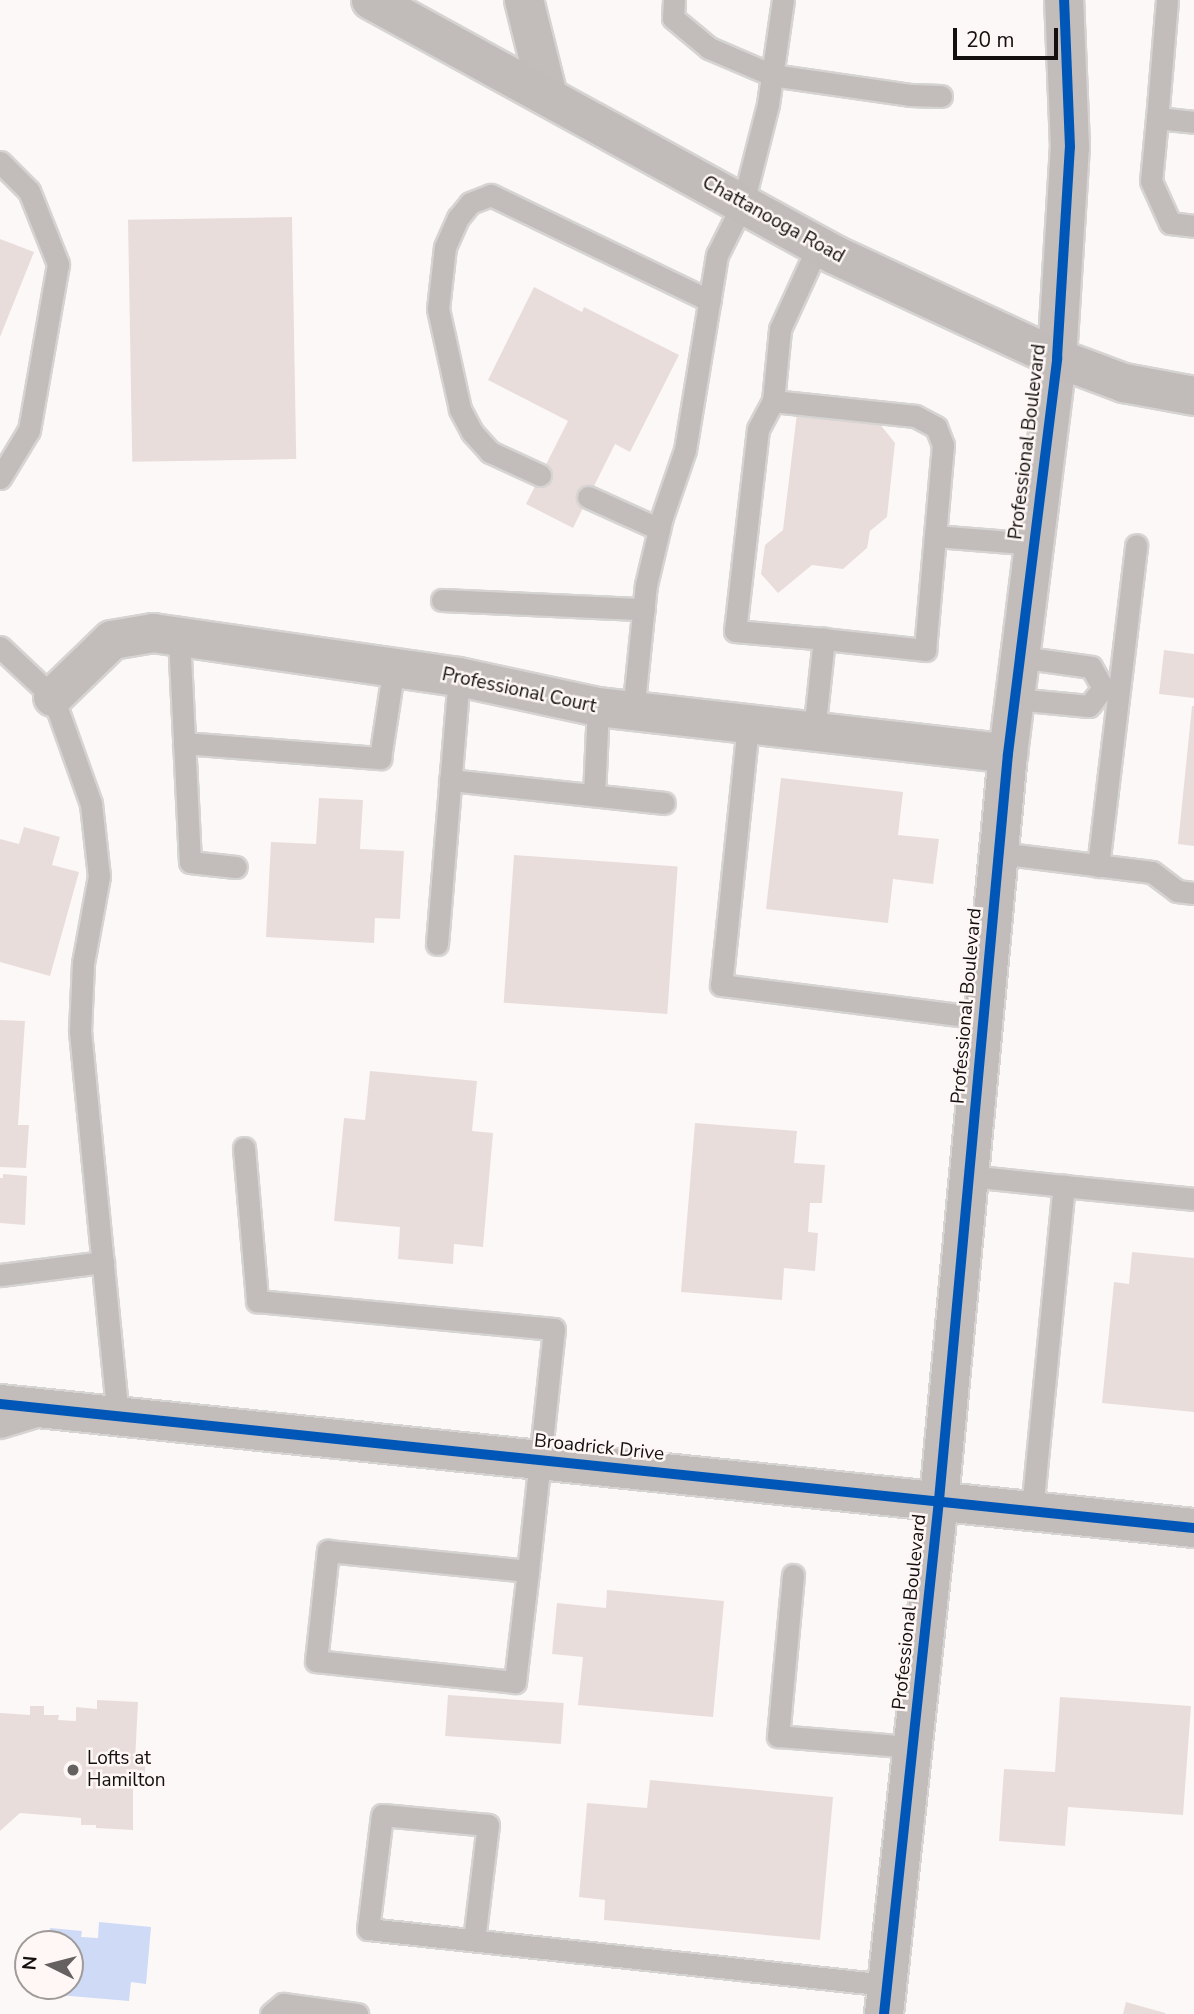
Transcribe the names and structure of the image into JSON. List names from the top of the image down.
{
  "streets": {
    "main road": ["Chattanooga Road"],
    "street": ["Professional Boulevard", "Professional Court", "Broadrick Drive"]
  },
  "crossings": [
    ["Chattanooga Road", "Professional Boulevard"],
    ["Professional Boulevard", "Professional Court"],
    ["Professional Boulevard", "Broadrick Drive"]
  ],
  "places": ["Lofts at Hamilton"],
  "scale_bar": "20 m",
  "north": "left"
}
